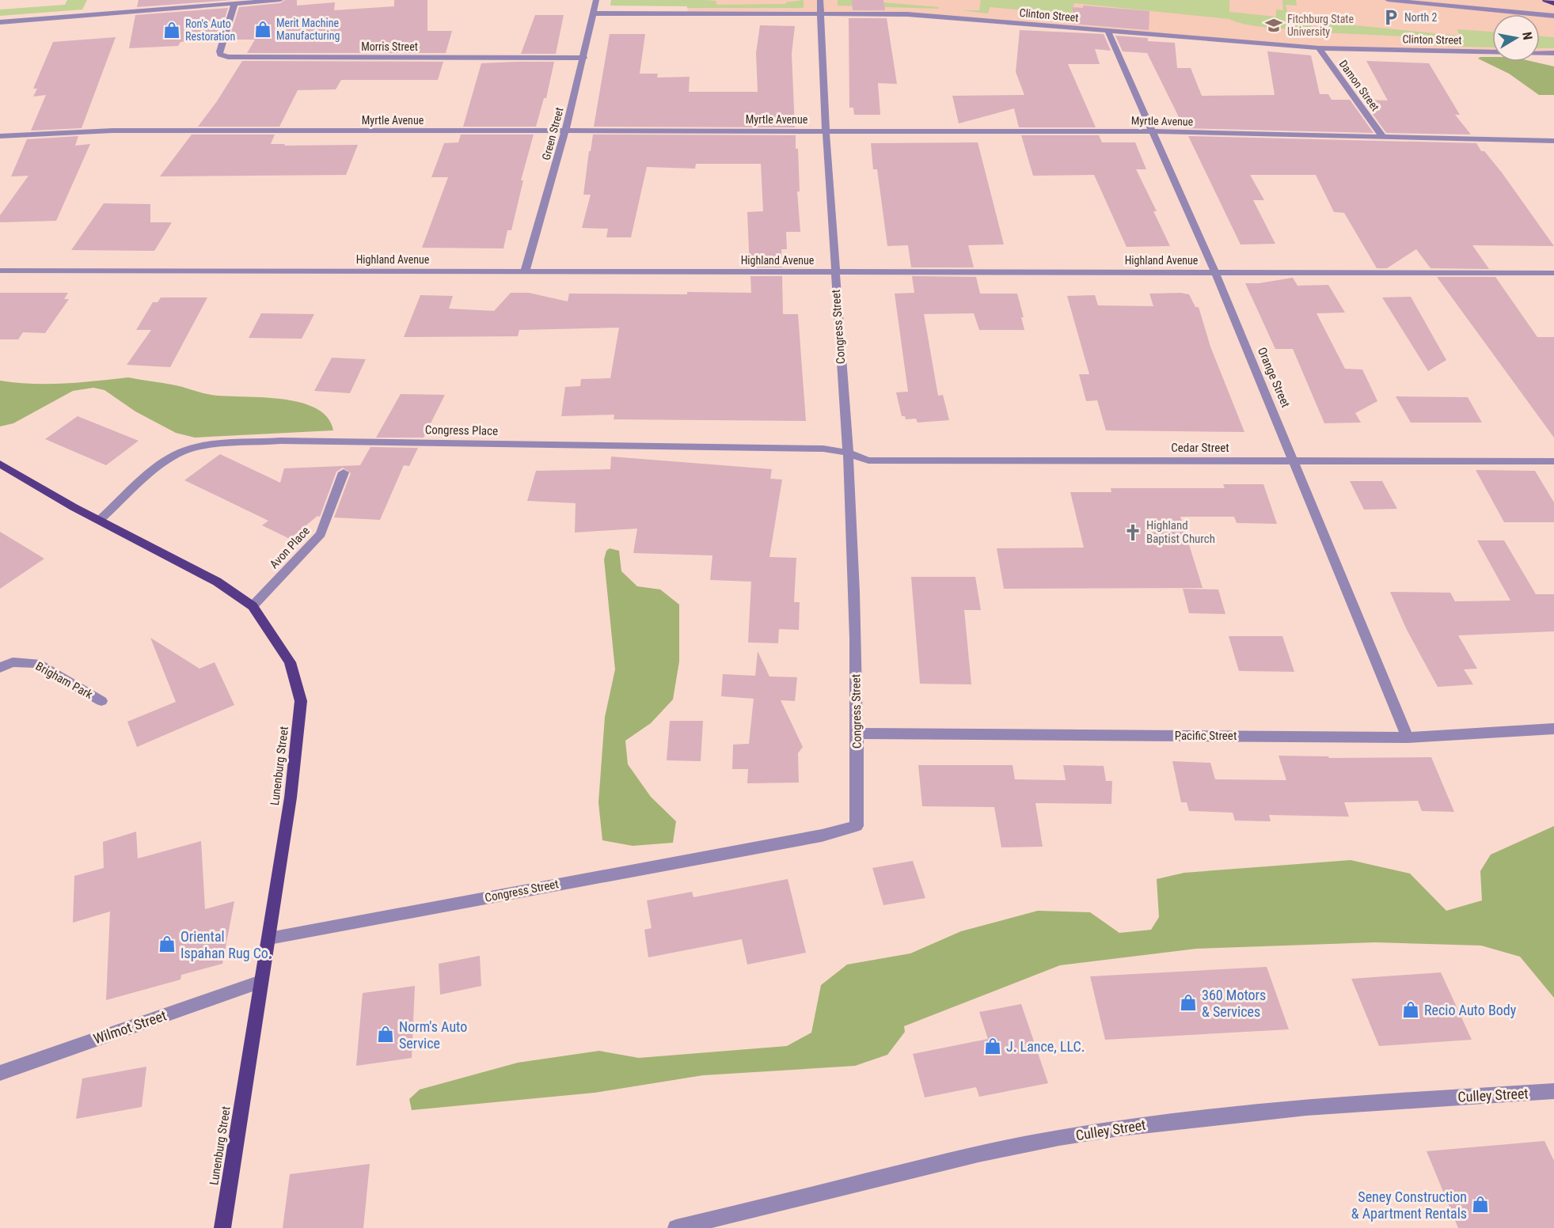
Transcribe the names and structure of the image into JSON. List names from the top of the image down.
{
  "streets": {
    "main road": ["Lunenburg Street"],
    "street": [
      "Clinton Street",
      "Morris Street",
      "Damon Street",
      "Myrtle Avenue",
      "Green Street",
      "Highland Avenue",
      "Congress Street",
      "Orange Street",
      "Congress Place",
      "Cedar Street",
      "Avon Place",
      "Brigham Park",
      "Pacific Street",
      "Wilmot Street",
      "Culley Street"
    ]
  },
  "crossings": [
    ["Clinton Street", "Damon Street"],
    ["Clinton Street", "Green Street"],
    ["Clinton Street", "Congress Street"],
    ["Clinton Street", "Orange Street"],
    ["Morris Street", "Green Street"],
    ["Damon Street", "Myrtle Avenue"],
    ["Myrtle Avenue", "Green Street"],
    ["Myrtle Avenue", "Congress Street"],
    ["Myrtle Avenue", "Orange Street"],
    ["Green Street", "Highland Avenue"],
    ["Highland Avenue", "Congress Street"],
    ["Highland Avenue", "Orange Street"],
    ["Congress Street", "Congress Place"],
    ["Congress Street", "Cedar Street"],
    ["Congress Street", "Pacific Street"],
    ["Congress Street", "Lunenburg Street"],
    ["Orange Street", "Cedar Street"],
    ["Orange Street", "Pacific Street"],
    ["Congress Place", "Cedar Street"],
    ["Congress Place", "Lunenburg Street"],
    ["Avon Place", "Lunenburg Street"],
    ["Lunenburg Street", "Wilmot Street"]
  ],
  "places": {
    "parking": ["North 2"],
    "school or university": ["Fitchburg State University"],
    "shop": [
      "Merit Machine Manufacturing",
      "Ron's Auto Restoration",
      "Oriental Ispahan Rug Co.",
      "360 Motors & Services",
      "Recio Auto Body",
      "Norm's Auto Service",
      "J. Lance, LLC.",
      "Seney Construction & Apartment Rentals"
    ],
    "church": ["Highland Baptist Church"]
  },
  "north": "right"
}
